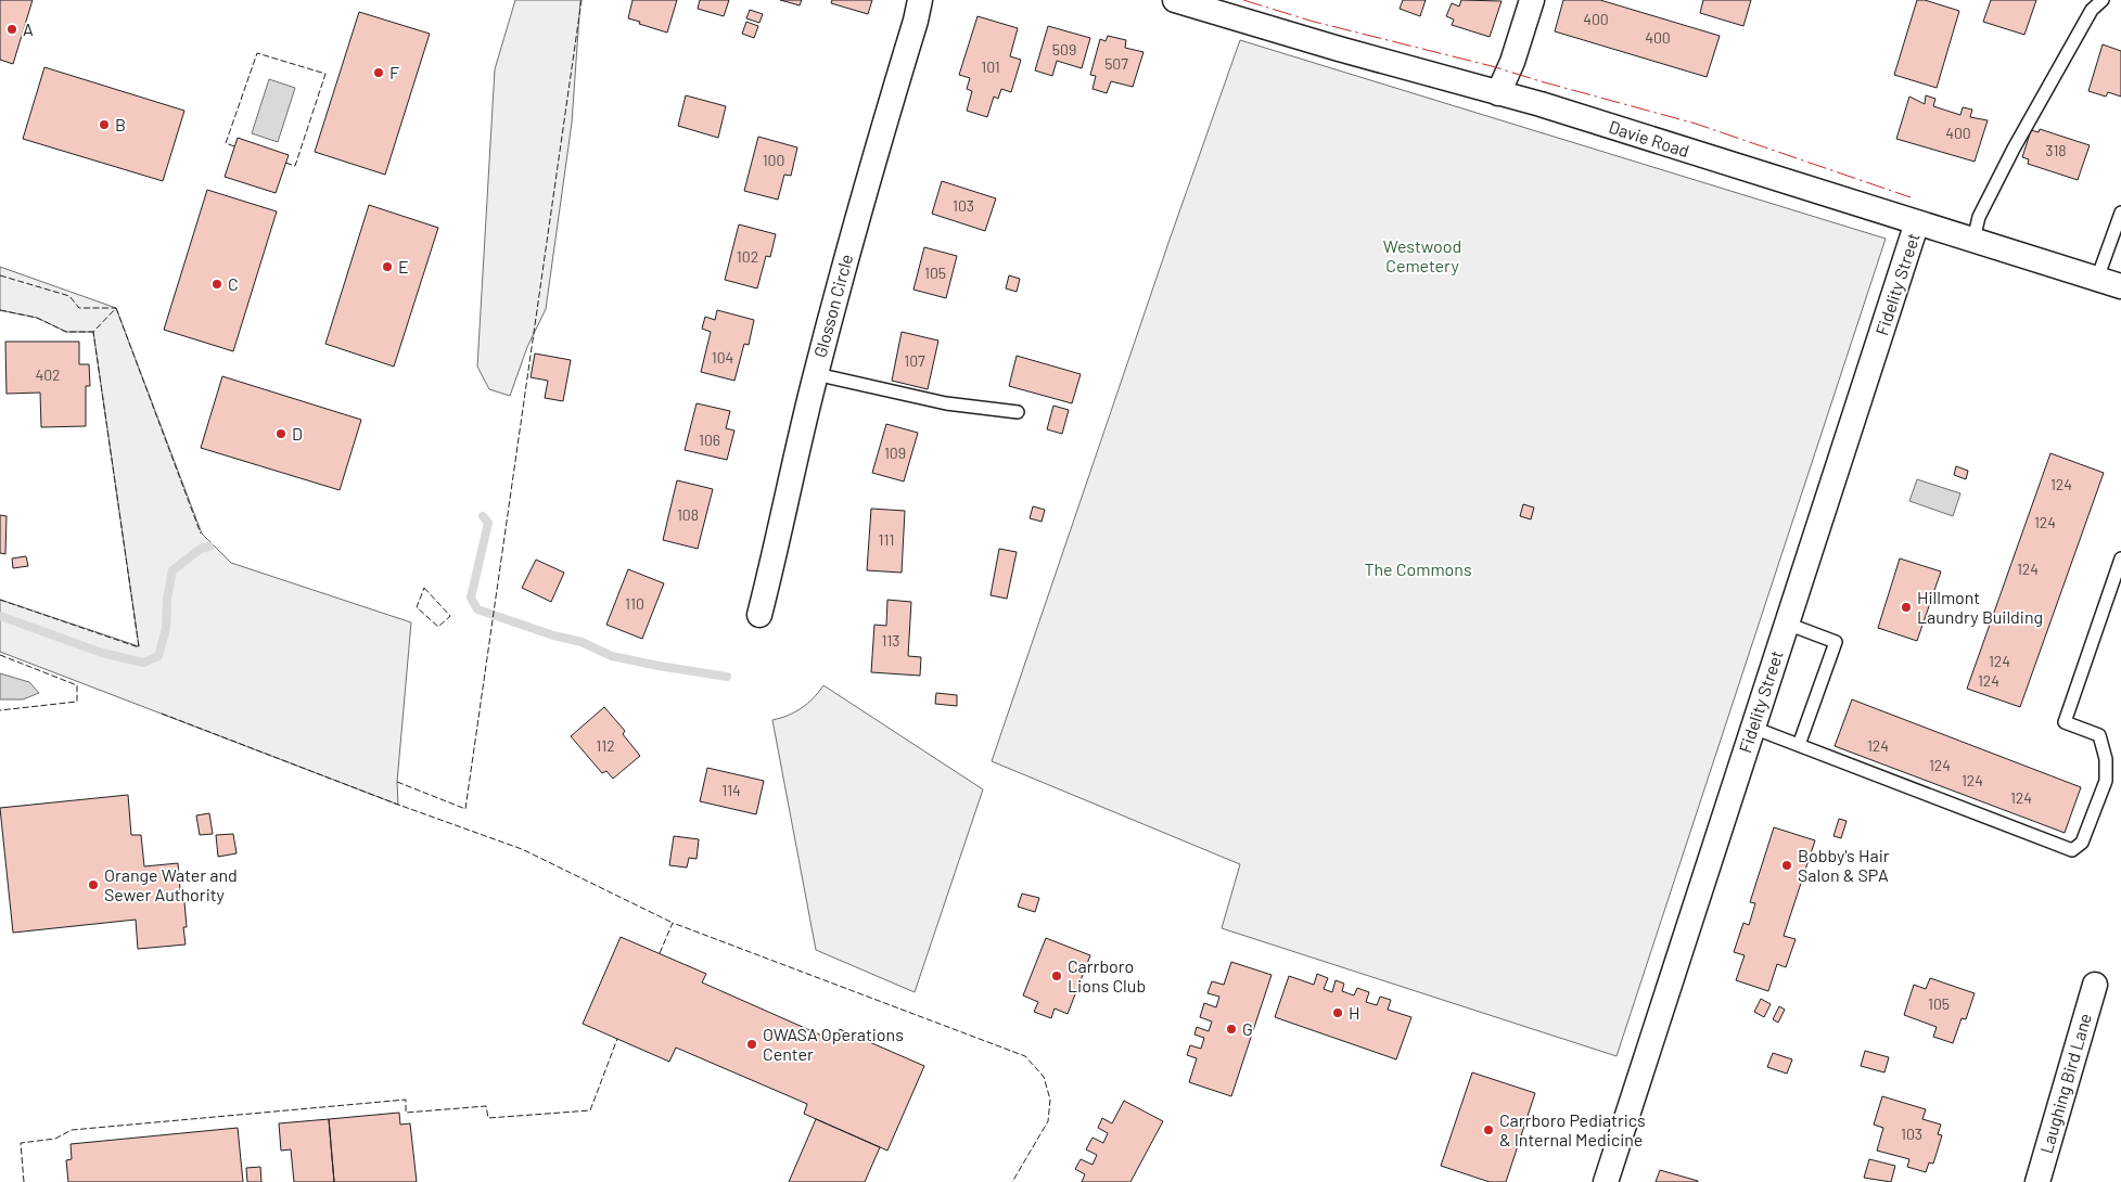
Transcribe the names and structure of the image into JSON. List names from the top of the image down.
{
  "streets": {
    "street": [
      "Davie Road",
      "Fidelity Street",
      "Glosson Circle",
      "Laughing Bird Lane"
    ]
  },
  "crossings": [
    ["Davie Road", "Fidelity Street"]
  ],
  "parks": ["Westwood Cemetery", "The Commons"],
  "places": [
    "A",
    "F",
    "B",
    "E",
    "C",
    "D",
    "Hillmont Laundry Building",
    "Bobby's Hair Salon & SPA",
    "Orange Water and Sewer Authority",
    "Carrboro Lions Club",
    "H",
    "G",
    "OWASA Operations Center",
    "Carrboro Pediatrics & Internal Medicine"
  ],
  "house_numbers": [
    "400",
    "400",
    "509",
    "507",
    "101",
    "400",
    "318",
    "100",
    "103",
    "102",
    "105",
    "104",
    "107",
    "402",
    "106",
    "109",
    "124",
    "108",
    "124",
    "111",
    "124",
    "110",
    "113",
    "124",
    "124",
    "112",
    "124",
    "124",
    "124",
    "114",
    "124",
    "105",
    "103"
  ]
}
